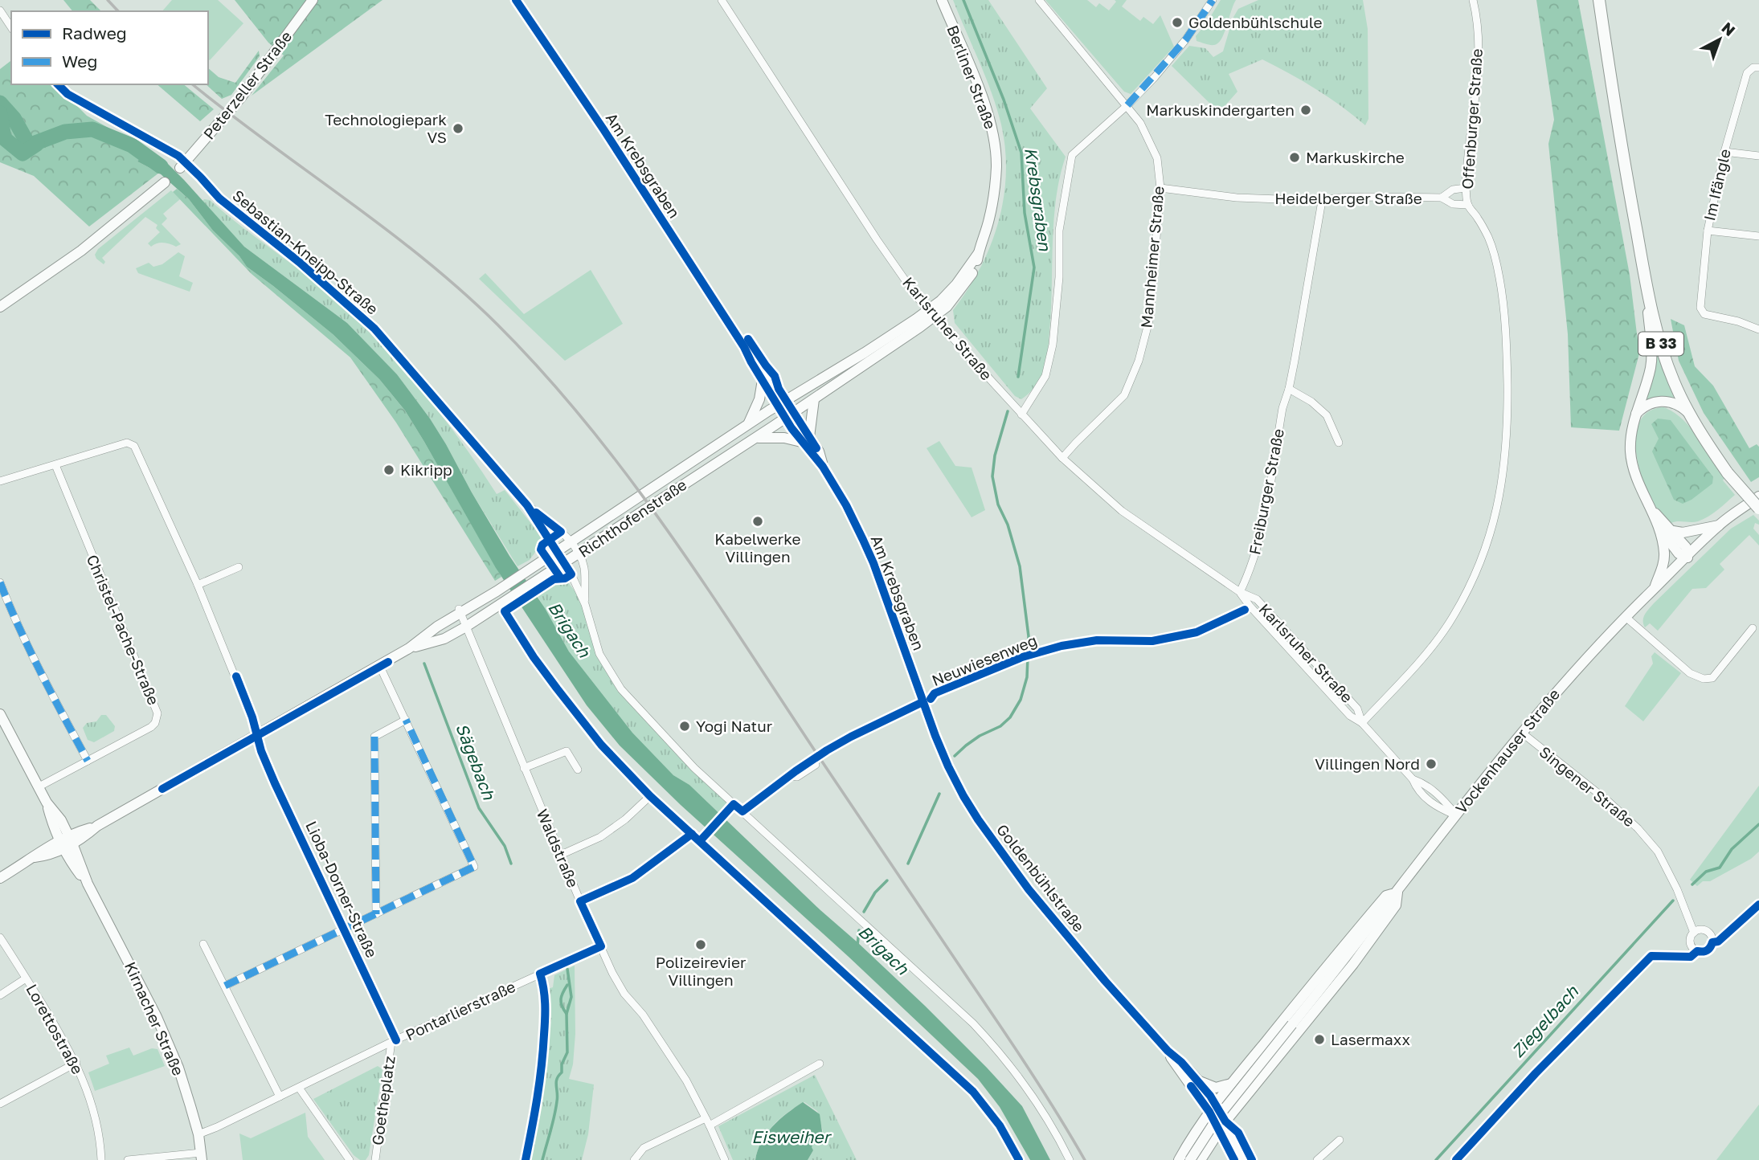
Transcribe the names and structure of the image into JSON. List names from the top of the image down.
{
  "streets": {
    "main road": ["B 33"],
    "street": [
      "Berliner Straße",
      "Peterzeller Straße",
      "Offenburger Straße",
      "Am Krebsgraben",
      "Im Ifängle",
      "Heidelberger Straße",
      "Sebastian-Kneipp-Straße",
      "Mannheimer Straße",
      "Karlsruher Straße",
      "Freiburger Straße",
      "Richthofenstraße",
      "Christel-Pache-Straße",
      "Vockenhauser Straße",
      "Singener Straße",
      "Waldstraße",
      "Goldenbühlstraße",
      "Lioba-Dorner-Straße",
      "Pontarlierstraße",
      "Kirnacher Straße",
      "Lorettostraße",
      "Goetheplatz"
    ],
    "cycle path": ["Neuwiesenweg"]
  },
  "crossings": [
    ["Berliner Straße", "Am Krebsgraben"],
    ["Berliner Straße", "Karlsruher Straße"],
    ["Berliner Straße", "Richthofenstraße"],
    ["Peterzeller Straße", "Sebastian-Kneipp-Straße"],
    ["Offenburger Straße", "Heidelberger Straße"],
    ["Am Krebsgraben", "Richthofenstraße"],
    ["Am Krebsgraben", "Goldenbühlstraße"],
    ["Heidelberger Straße", "Mannheimer Straße"],
    ["Heidelberger Straße", "Freiburger Straße"],
    ["Sebastian-Kneipp-Straße", "Richthofenstraße"],
    ["Mannheimer Straße", "Karlsruher Straße"],
    ["Karlsruher Straße", "Freiburger Straße"],
    ["Karlsruher Straße", "Vockenhauser Straße"],
    ["Richthofenstraße", "Waldstraße"],
    ["Richthofenstraße", "Kirnacher Straße"],
    ["Christel-Pache-Straße", "Kirnacher Straße"],
    ["Vockenhauser Straße", "Singener Straße"],
    ["Vockenhauser Straße", "Goldenbühlstraße"],
    ["Waldstraße", "Pontarlierstraße"],
    ["Lioba-Dorner-Straße", "Pontarlierstraße"],
    ["Lioba-Dorner-Straße", "Goetheplatz"],
    ["Pontarlierstraße", "Kirnacher Straße"],
    ["Pontarlierstraße", "Goetheplatz"]
  ],
  "water": [
    "Krebsgraben",
    "Brigach",
    "Sägebach",
    "Ziegelbach",
    "Eisweiher"
  ],
  "places": [
    "Goldenbühlschule",
    "Markuskindergarten",
    "Technologiepark VS",
    "Markuskirche",
    "Kikripp",
    "Kabelwerke Villingen",
    "Yogi Natur",
    "Villingen Nord",
    "Polizeirevier Villingen",
    "Lasermaxx"
  ],
  "legend": ["Radweg", "Weg"],
  "north": "top right"
}
